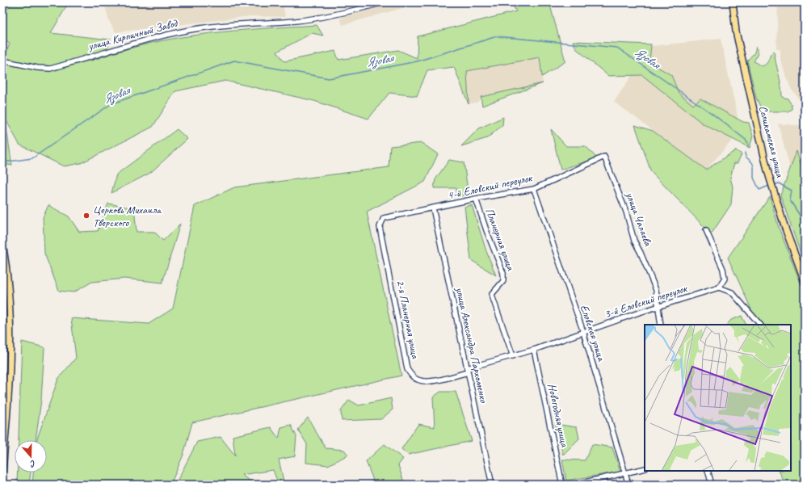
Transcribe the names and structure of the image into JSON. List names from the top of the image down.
{
  "streets": {
    "main road": ["Соликамская улица"],
    "street": [
      "улица Кирпичный Завод",
      "4-й Еловский переулок",
      "улица Чапаева",
      "Планерная улица",
      "3-й Еловский переулок",
      "2-я Планерная улица",
      "Еловская улица",
      "улица Александра Пархоменко",
      "Новогодняя улица"
    ]
  },
  "crossings": [
    ["4-й Еловский переулок", "улица Чапаева"],
    ["4-й Еловский переулок", "Планерная улица"],
    ["4-й Еловский переулок", "2-я Планерная улица"],
    ["4-й Еловский переулок", "Еловская улица"],
    ["4-й Еловский переулок", "улица Александра Пархоменко"],
    ["улица Чапаева", "3-й Еловский переулок"],
    ["Планерная улица", "3-й Еловский переулок"],
    ["3-й Еловский переулок", "2-я Планерная улица"],
    ["3-й Еловский переулок", "Еловская улица"],
    ["3-й Еловский переулок", "улица Александра Пархоменко"],
    ["3-й Еловский переулок", "Новогодняя улица"],
    ["2-я Планерная улица", "улица Александра Пархоменко"]
  ],
  "water": ["Язовая"],
  "places": ["Церковь Михаила Тверского"],
  "north": "bottom"
}
